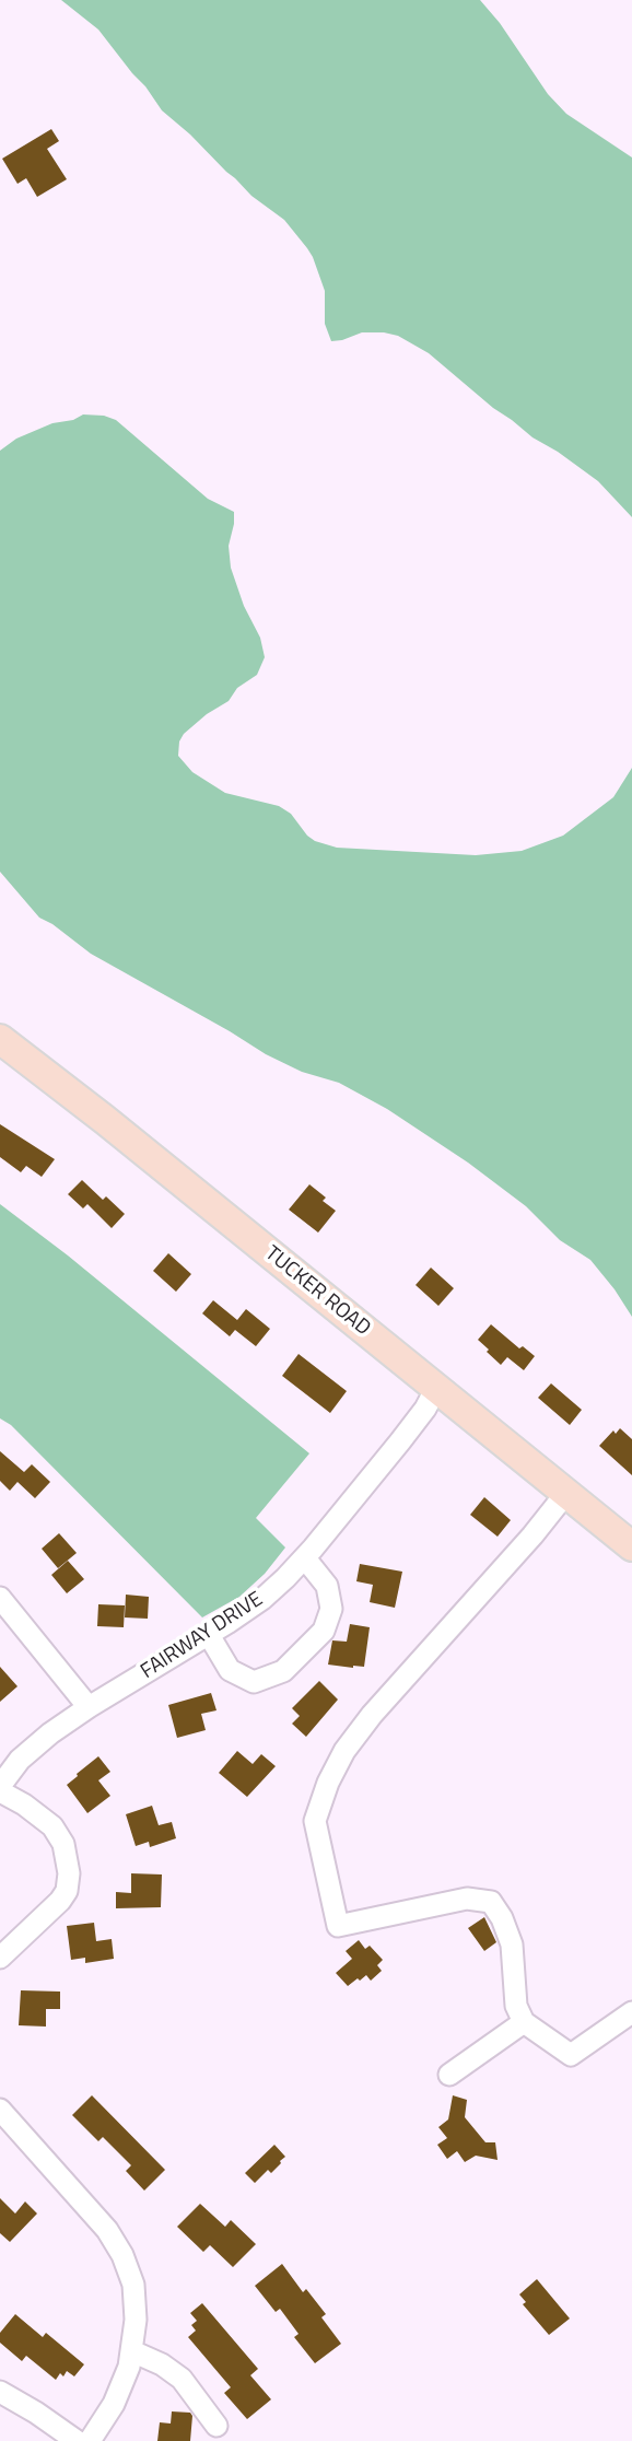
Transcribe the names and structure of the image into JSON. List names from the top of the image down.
{
  "streets": {
    "main road": ["TUCKER ROAD"],
    "street": ["FAIRWAY DRIVE"]
  },
  "crossings": [
    ["TUCKER ROAD", "FAIRWAY DRIVE"]
  ]
}
